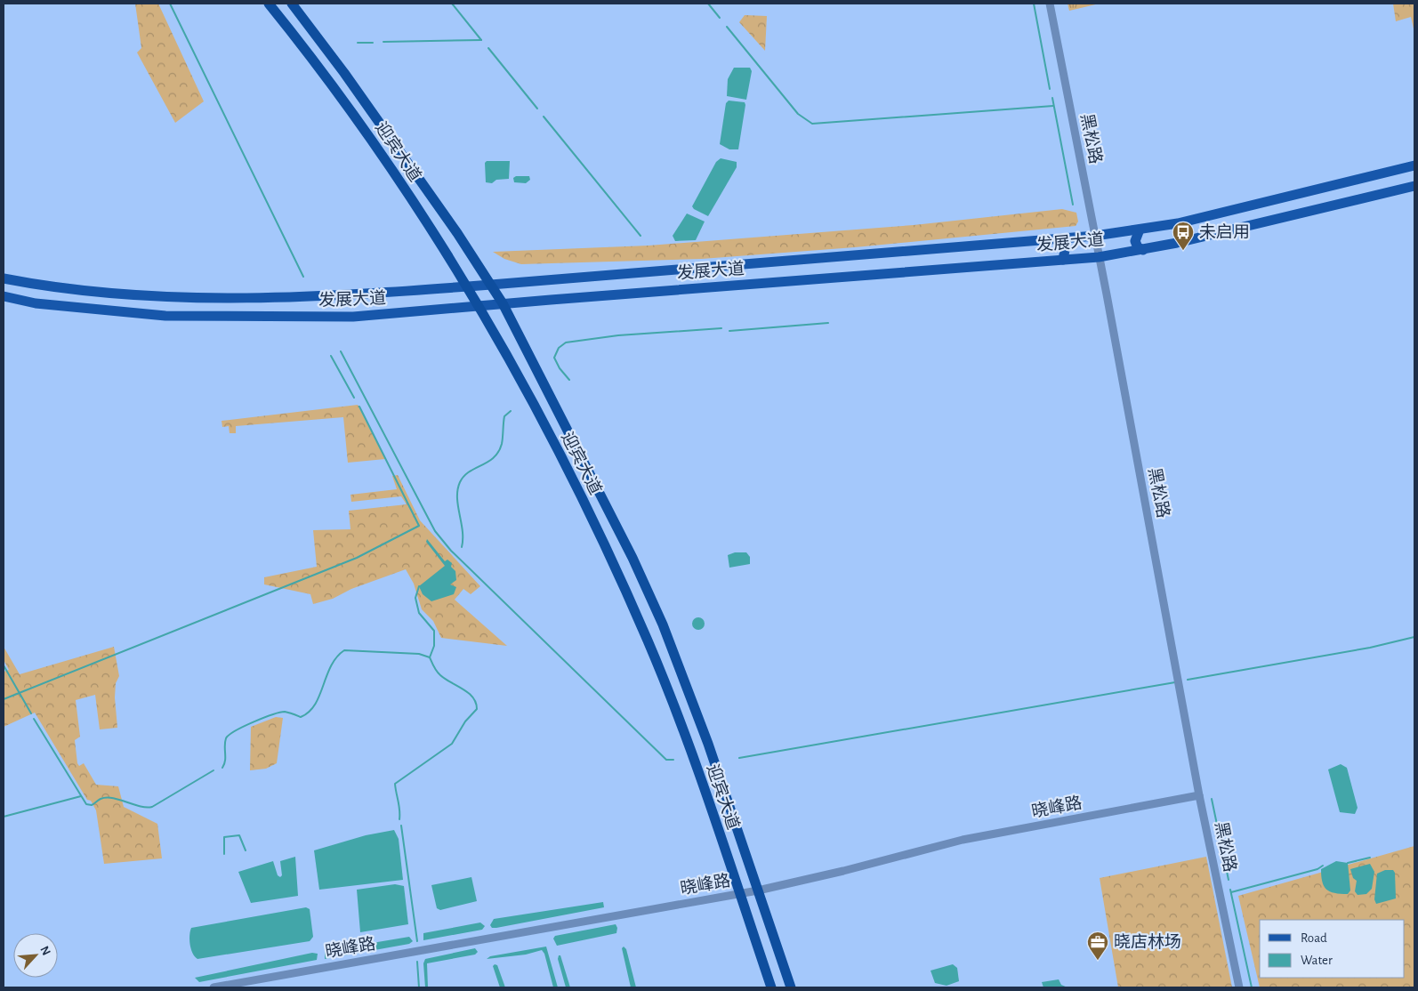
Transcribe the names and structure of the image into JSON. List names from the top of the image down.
{
  "streets": {
    "highway": ["迎宾大道"],
    "main road": ["发展大道"],
    "street": ["黑松路", "晓峰路"]
  },
  "crossings": [
    ["黑松路", "发展大道"],
    ["黑松路", "晓峰路"],
    ["迎宾大道", "发展大道"],
    ["迎宾大道", "晓峰路"]
  ],
  "places": {
    "bus stop": ["未启用"],
    "office": ["晓店林场"]
  },
  "legend": ["Road", "Water"],
  "north": "top right"
}
